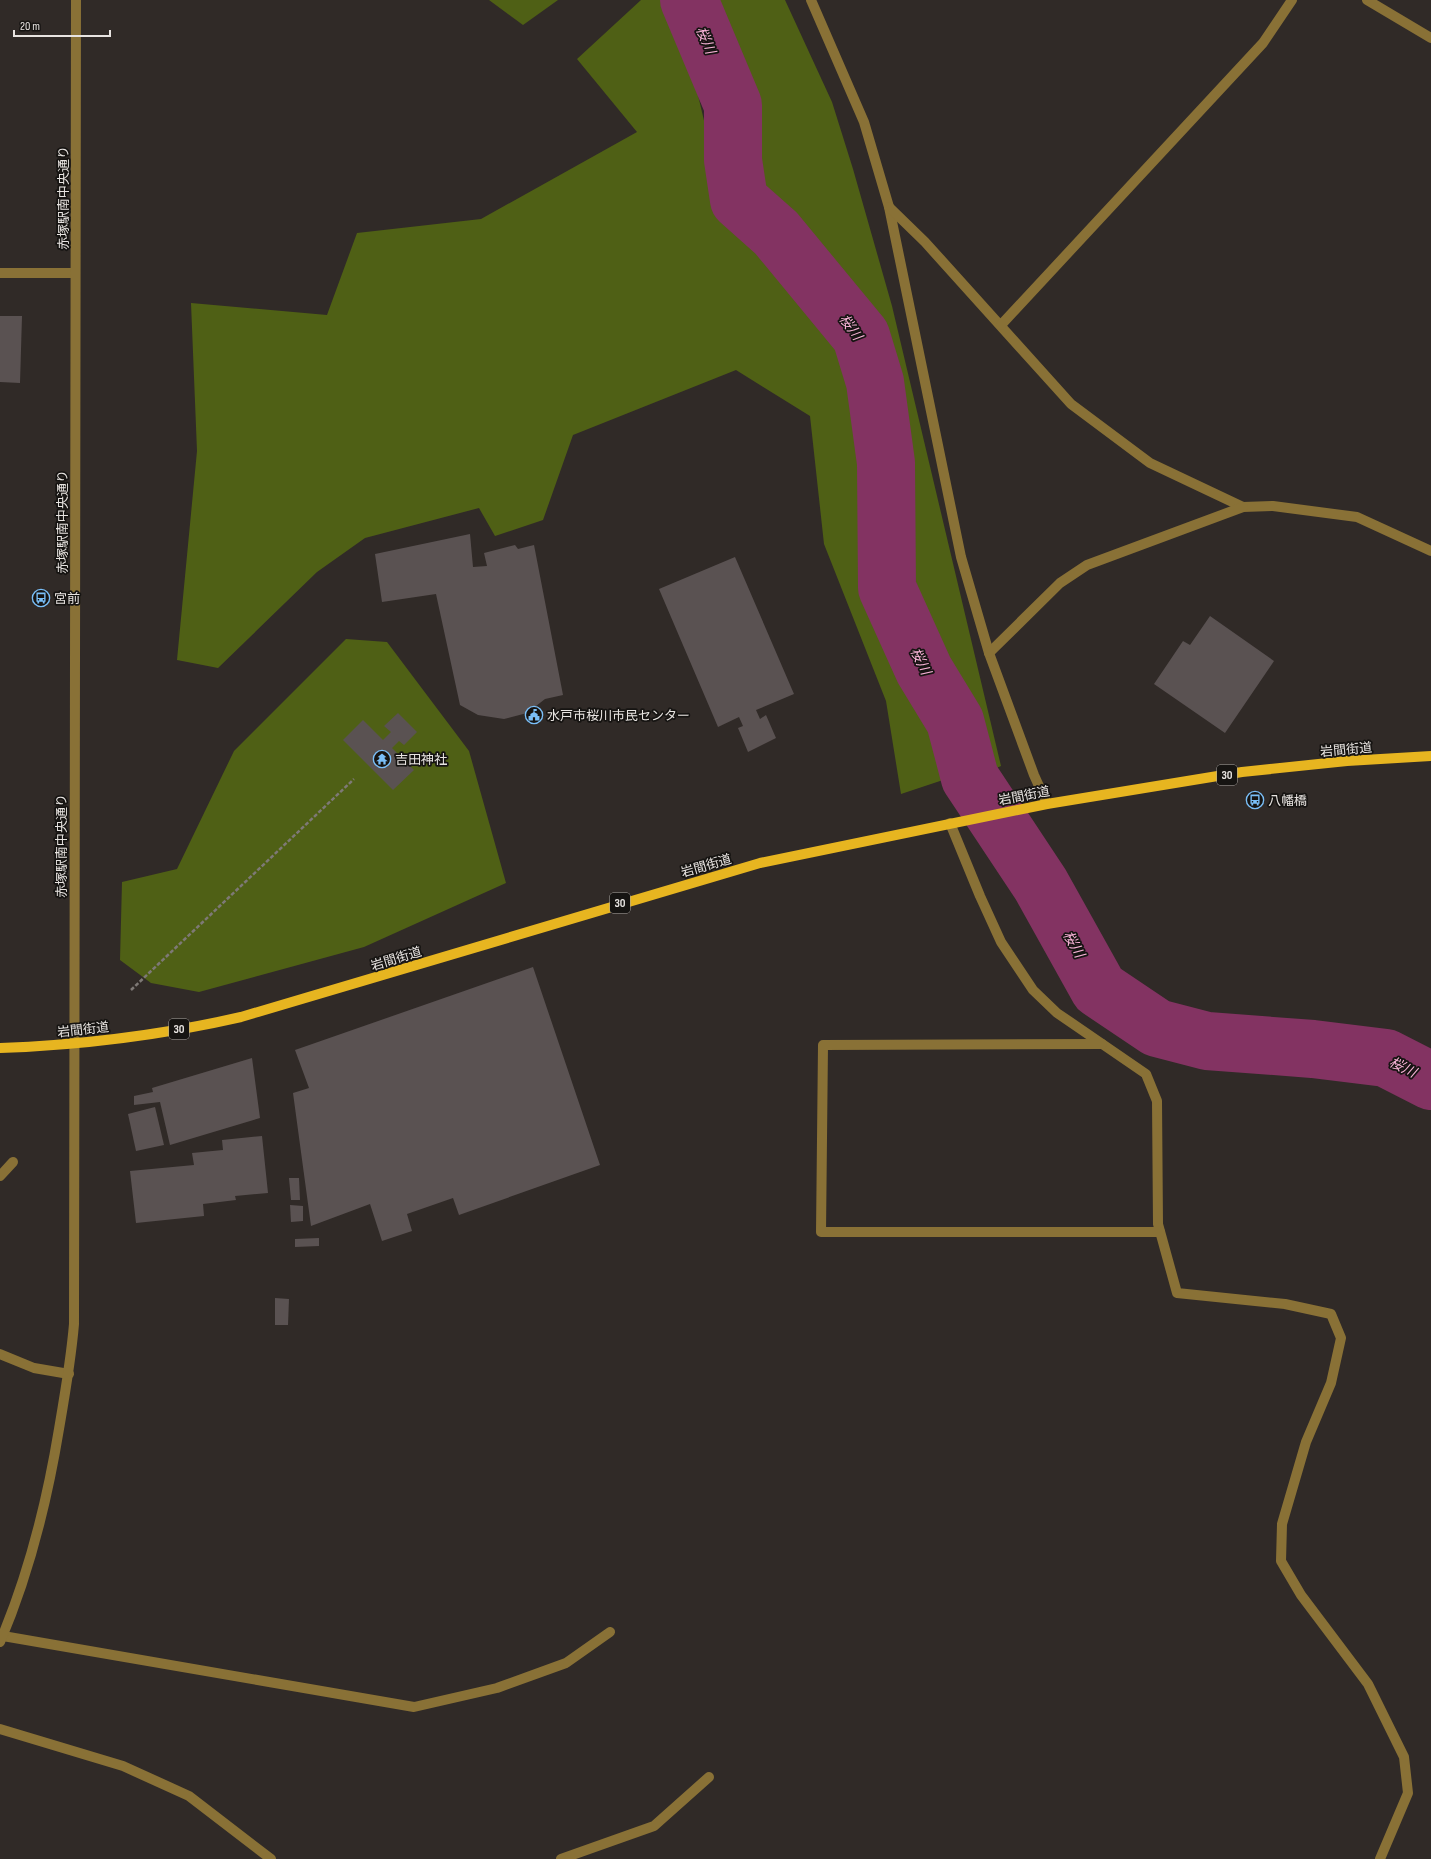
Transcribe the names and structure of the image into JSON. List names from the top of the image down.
{
  "streets": {
    "main road": ["岩間街道", "30"],
    "street": ["赤塚駅南中央通り"]
  },
  "crossings": [
    ["赤塚駅南中央通り", "岩間街道"]
  ],
  "water": ["桜川"],
  "places": {
    "bus stop": ["宮前", "八幡橋"],
    "public building": ["水戸市桜川市民センター"],
    "temple": ["吉田神社"]
  },
  "scale_bar": "20 m"
}
